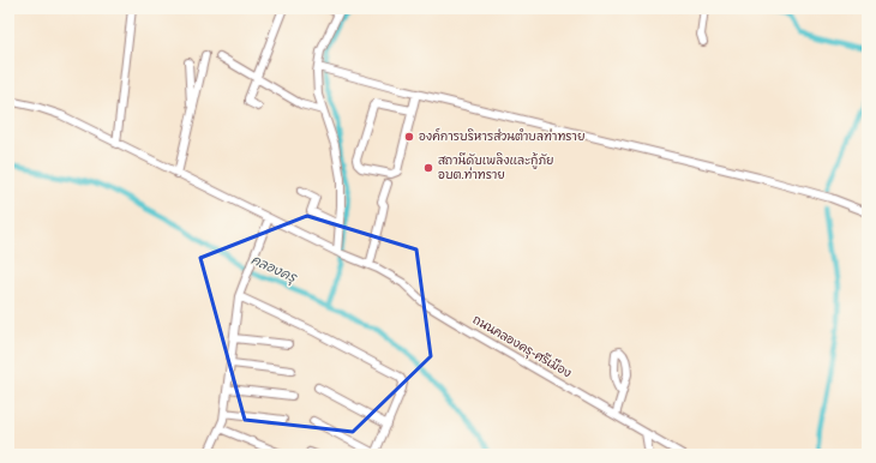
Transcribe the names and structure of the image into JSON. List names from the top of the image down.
{
  "streets": {
    "street": ["ถนนคลองครุ-ศรีเมือง"]
  },
  "water": ["คลองครุ"],
  "places": ["องค์การบริหารส่วนตำบลท่าทราย", "สถานีดับเพลิงและกู้ภัย อบต.ท่าทราย"]
}
